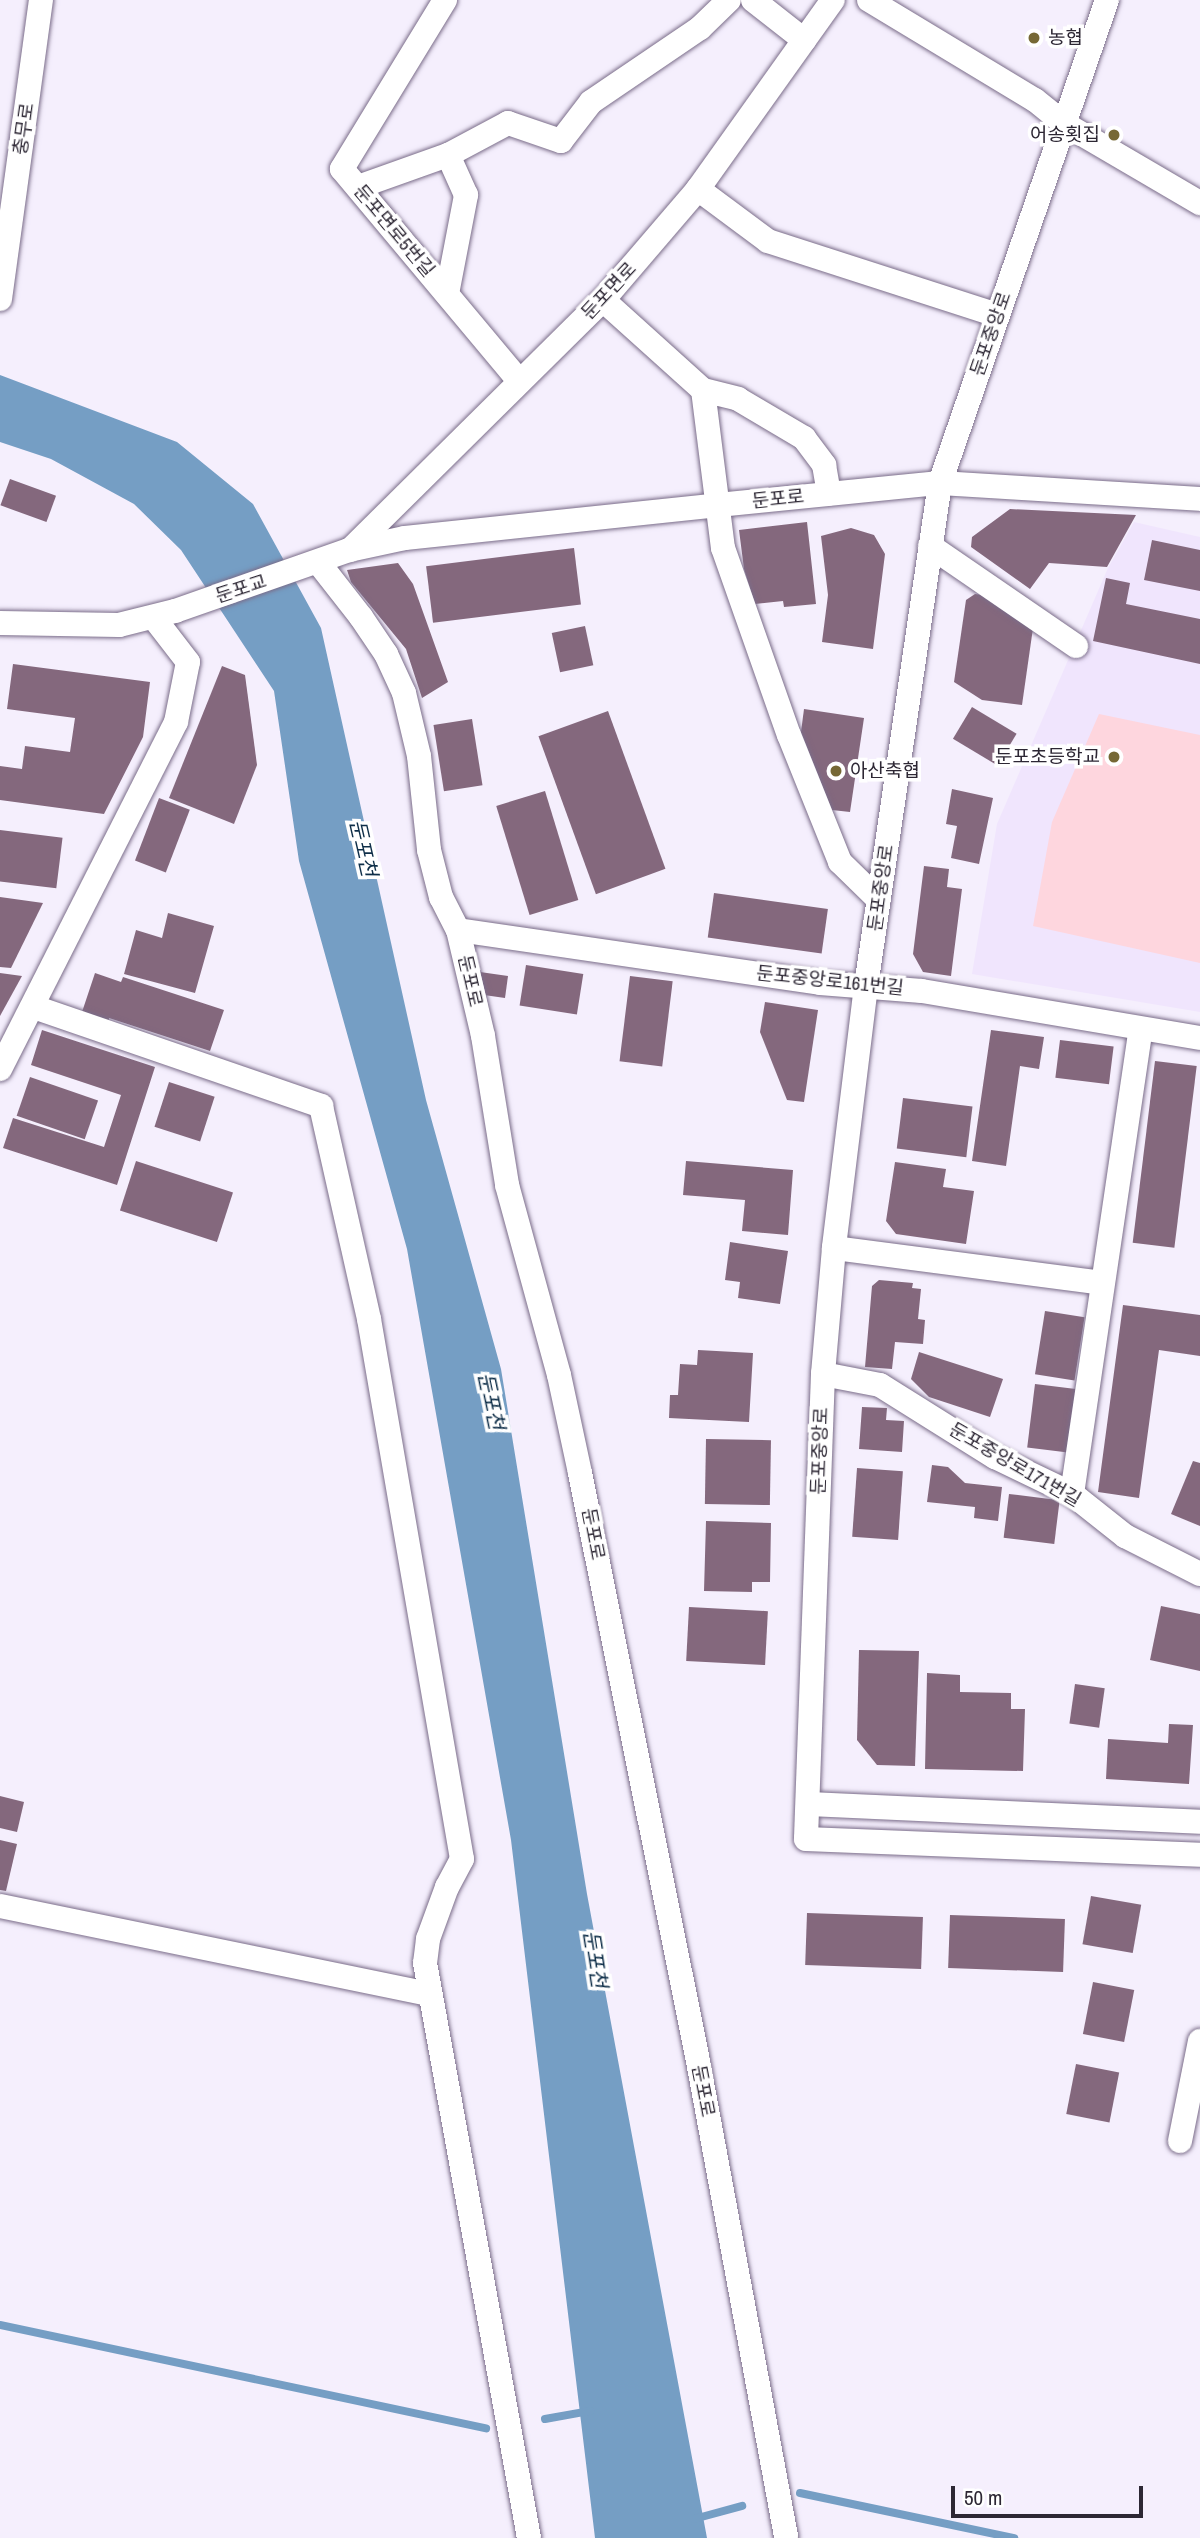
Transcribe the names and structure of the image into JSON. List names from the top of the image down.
{
  "streets": {
    "street": [
      "충무로",
      "둔포면로5번길",
      "둔포면로",
      "둔포중앙로",
      "둔포로",
      "둔포교",
      "둔포중앙로161번길",
      "둔포중앙로171번길"
    ]
  },
  "crossings": [
    ["둔포면로5번길", "둔포면로"],
    ["둔포면로", "둔포로"],
    ["둔포중앙로", "둔포로"],
    ["둔포중앙로", "둔포중앙로161번길"],
    ["둔포중앙로", "둔포중앙로171번길"],
    ["둔포로", "둔포교"],
    ["둔포로", "둔포중앙로161번길"]
  ],
  "water": ["둔포천"],
  "places": [
    "농협",
    "어송횟집",
    "둔포초등학교",
    "아산축협"
  ],
  "scale_bar": "50 m"
}
